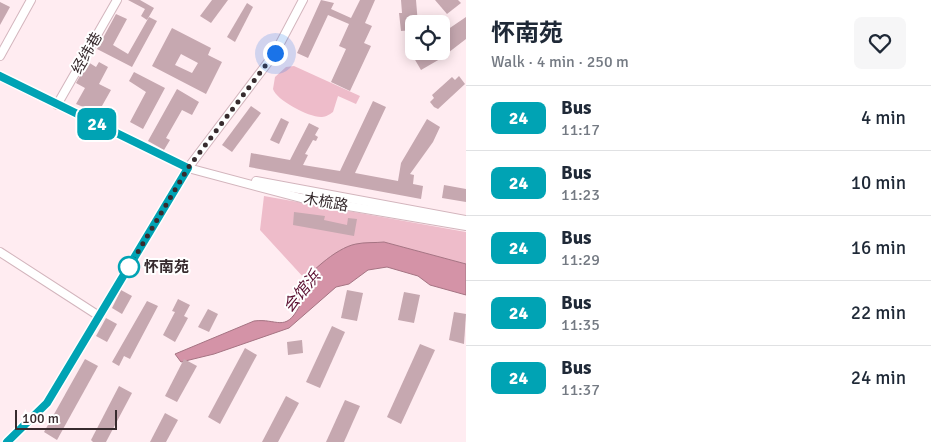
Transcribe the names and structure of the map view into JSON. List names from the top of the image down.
{
  "streets": {
    "street": ["经纬巷", "木梳路"]
  },
  "crossings": [
    ["经纬巷", "木梳路"]
  ],
  "water": ["会馆浜"],
  "places": ["怀南苑"],
  "lines": ["bus line 24"],
  "scale_bar": "100 m",
  "page": {
    "on_map": "24",
    "heading": ["怀南苑", "Walk · 4 min · 250 m"],
    "list": [
      {
        "mark": "24",
        "name": "Bus",
        "note": "11:17",
        "value": "4 min"
      },
      {
        "mark": "24",
        "name": "Bus",
        "note": "11:23",
        "value": "10 min"
      },
      {
        "mark": "24",
        "name": "Bus",
        "note": "11:29",
        "value": "16 min"
      },
      {
        "mark": "24",
        "name": "Bus",
        "note": "11:35",
        "value": "22 min"
      },
      {
        "mark": "24",
        "name": "Bus",
        "note": "11:37",
        "value": "24 min"
      }
    ],
    "scale": "100 m"
  }
}
